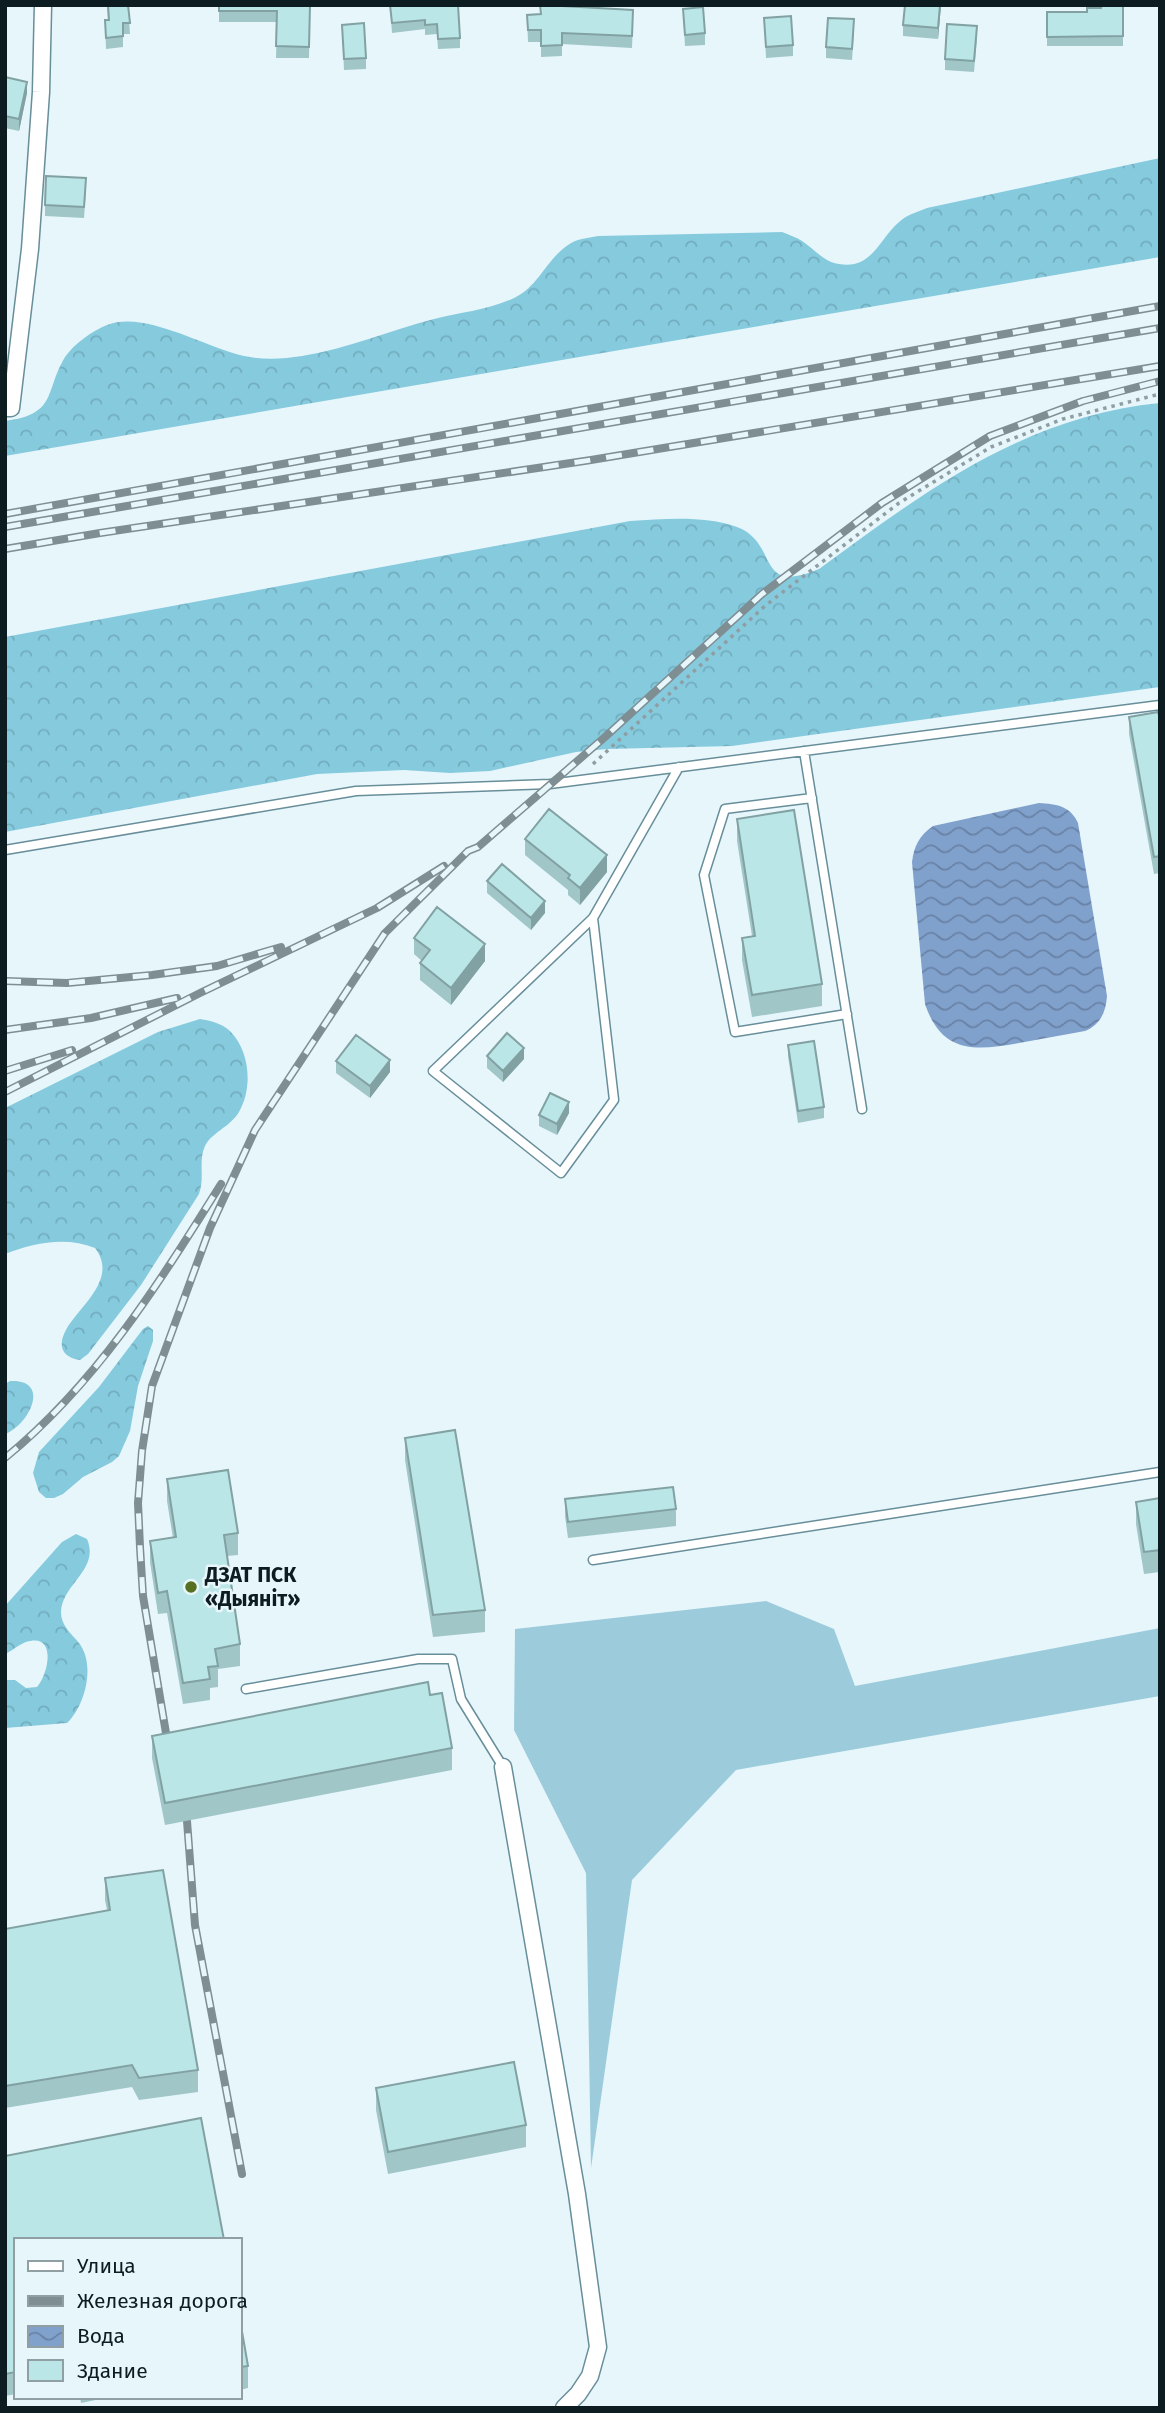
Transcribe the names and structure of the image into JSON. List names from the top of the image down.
{
  "places": ["ДЗАТ ПСК «Дыяніт»"],
  "legend": [
    "Улица",
    "Железная дорога",
    "Вода",
    "Здание"
  ]
}
